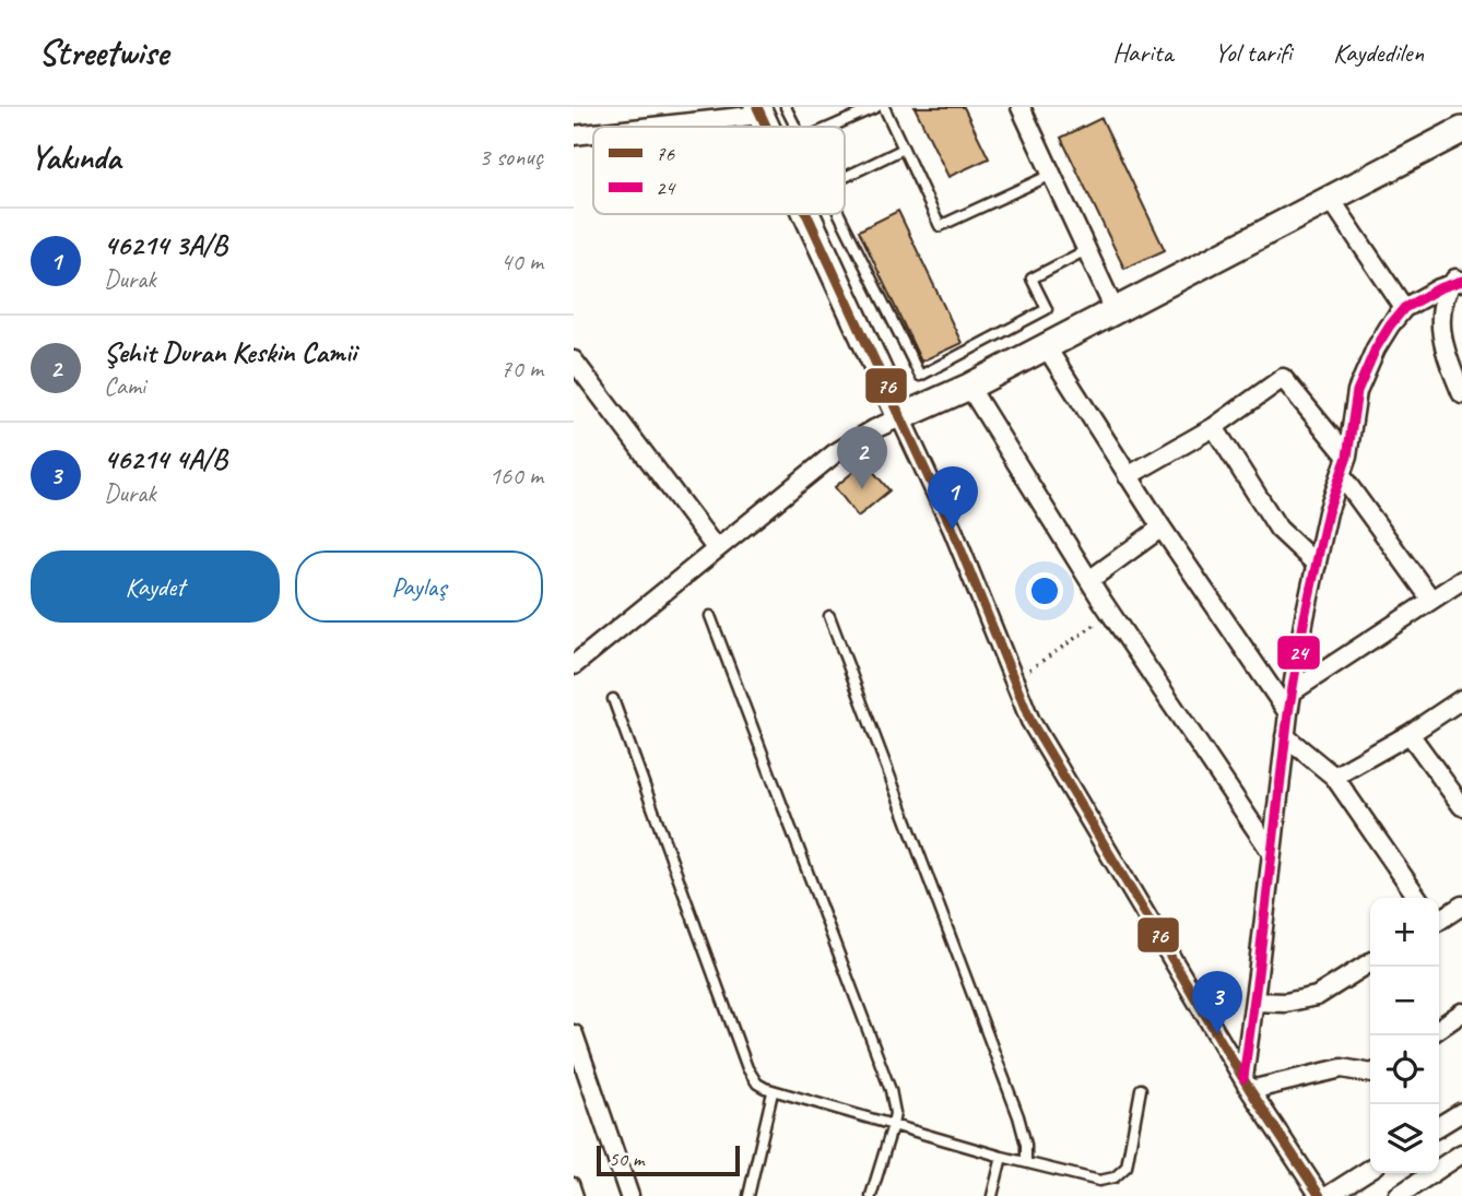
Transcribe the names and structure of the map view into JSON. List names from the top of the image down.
{
  "lines": ["transit line 76", "transit line 24"],
  "legend": ["76", "24"],
  "scale_bar": "50 m",
  "page": {
    "header": "Streetwise",
    "nav": ["Harita", "Yol tarifi", "Kaydedilen"],
    "heading": ["Yakında", "3 sonuç"],
    "list": [
      {
        "mark": "1",
        "name": "46214 3A/B",
        "note": "Durak",
        "value": "40 m"
      },
      {
        "mark": "2",
        "name": "Şehit Duran Keskin Camii",
        "note": "Cami",
        "value": "70 m"
      },
      {
        "mark": "3",
        "name": "46214 4A/B",
        "note": "Durak",
        "value": "160 m"
      }
    ],
    "pins": ["2", "1", "3"],
    "buttons": ["Kaydet", "Paylaş"],
    "map_buttons": ["+", "−"],
    "scale": "50 m"
  }
}
